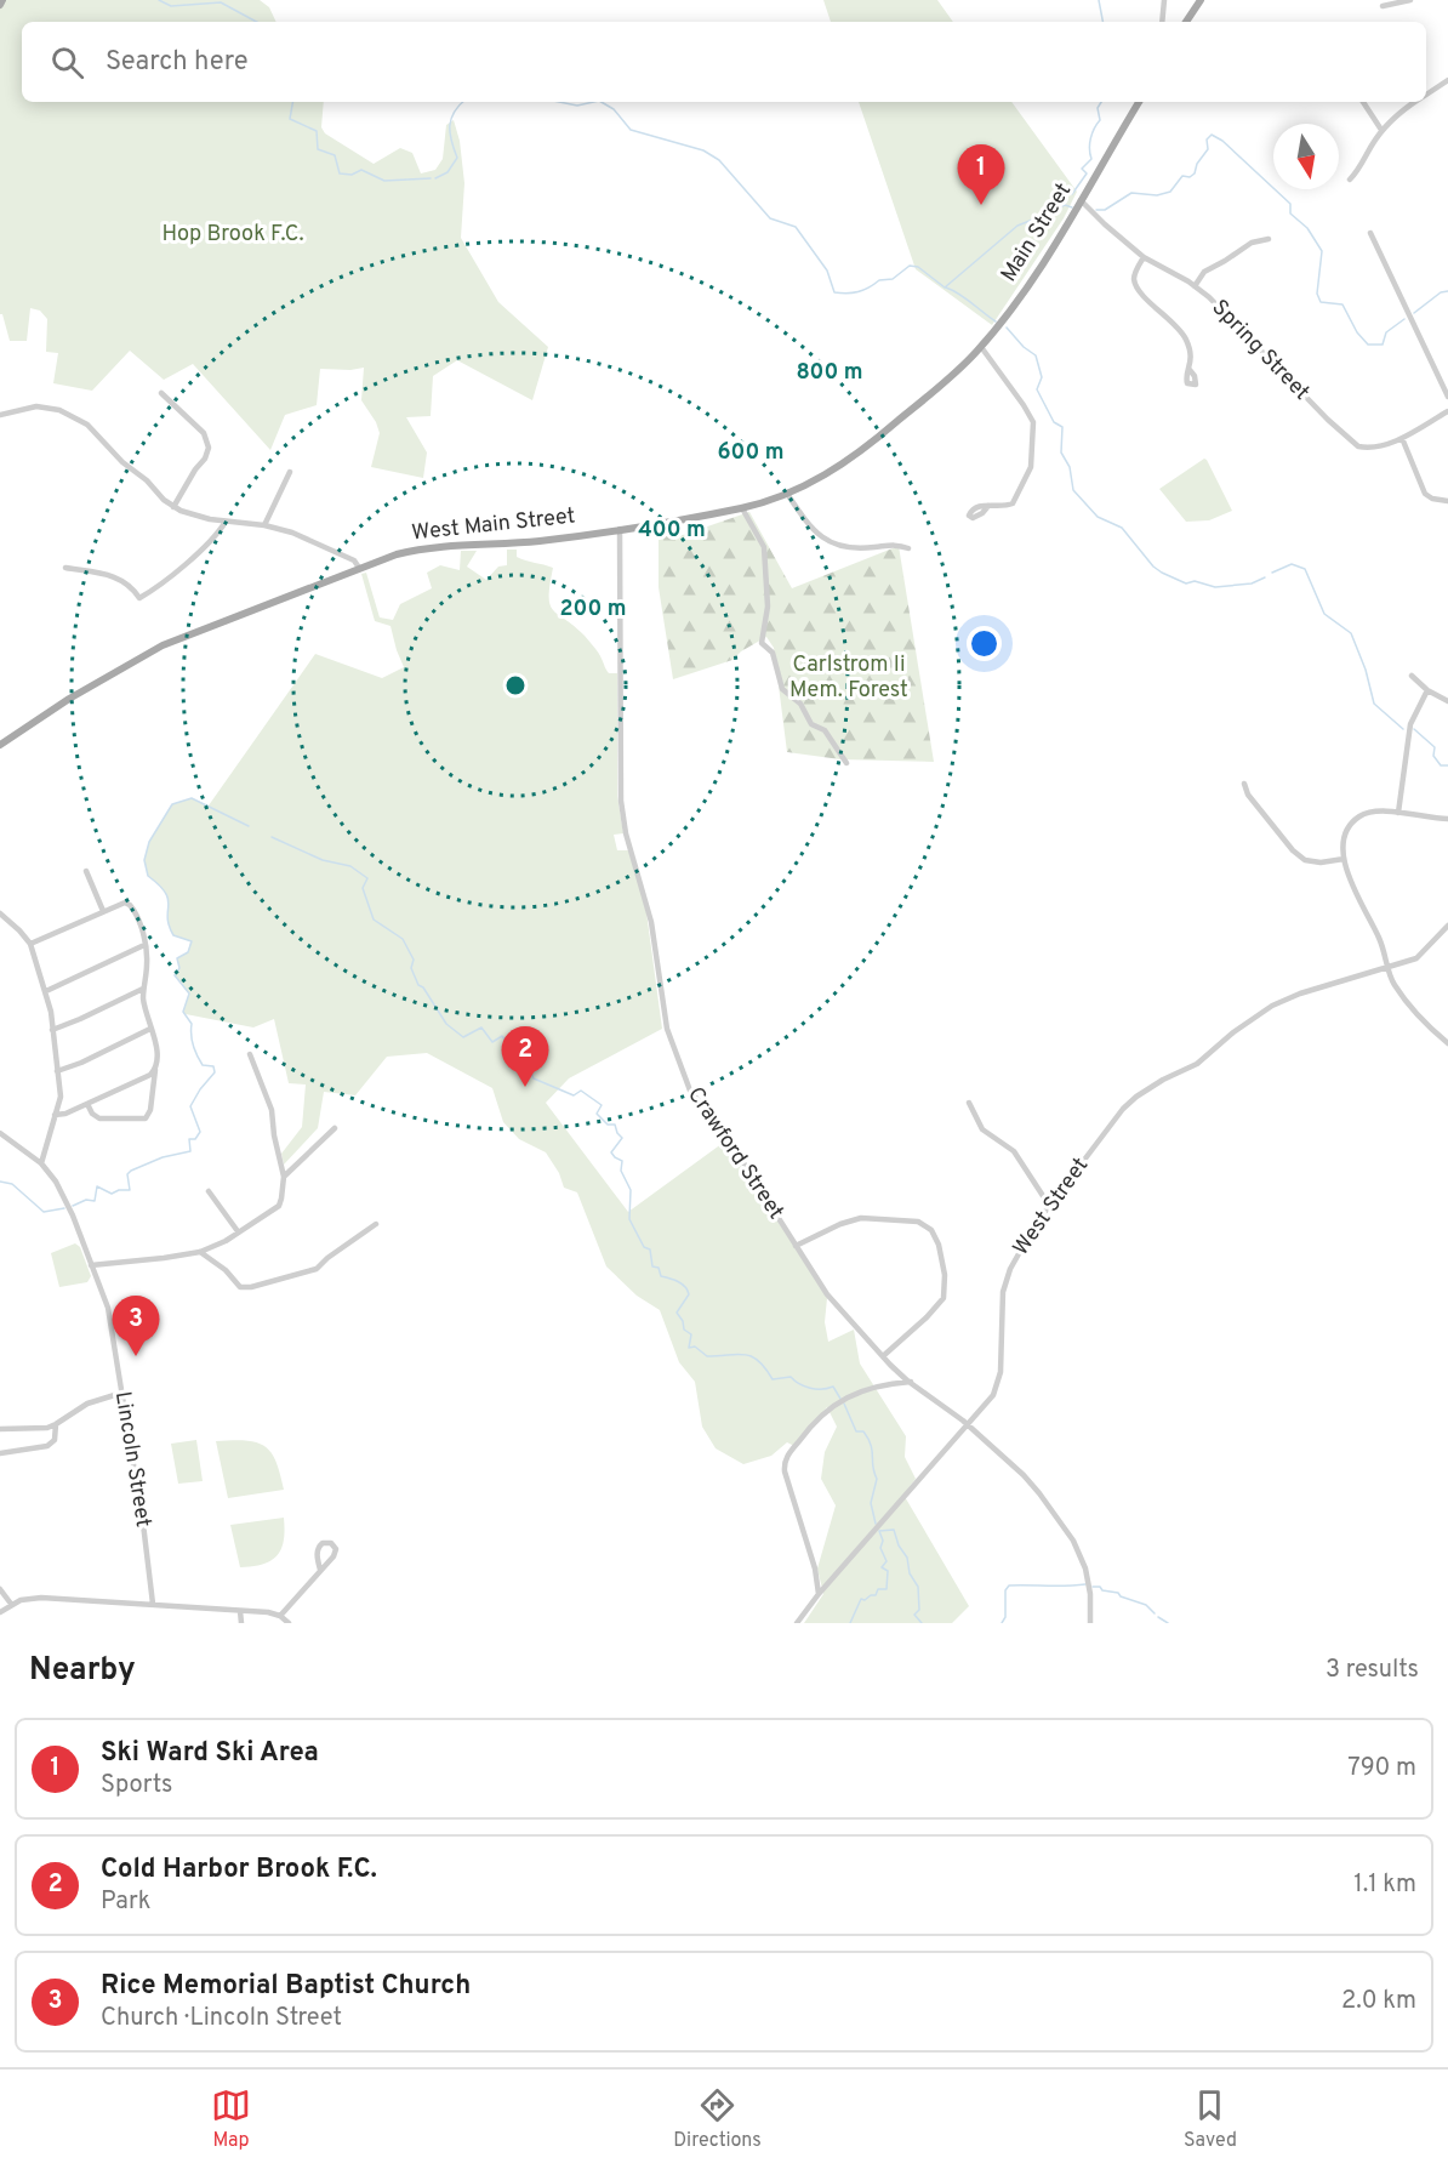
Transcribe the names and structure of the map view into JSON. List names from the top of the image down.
{
  "streets": {
    "main road": ["Main Street", "West Main Street"],
    "street": [
      "Spring Street",
      "Crawford Street",
      "West Street",
      "Lincoln Street"
    ]
  },
  "crossings": [
    ["Main Street", "Spring Street"],
    ["Main Street", "West Main Street"],
    ["West Main Street", "Crawford Street"],
    ["Crawford Street", "West Street"]
  ],
  "parks": ["Hop Brook F.C.", "Carlstrom Ii Mem. Forest"],
  "north": "bottom",
  "page": {
    "search": "Search here",
    "pins": ["1", "2", "3"],
    "heading": ["Nearby", "3 results"],
    "list": [
      {
        "mark": "1",
        "name": "Ski Ward Ski Area",
        "note": "Sports",
        "value": "790 m"
      },
      {
        "mark": "2",
        "name": "Cold Harbor Brook F.C.",
        "note": "Park",
        "value": "1.1 km"
      },
      {
        "mark": "3",
        "name": "Rice Memorial Baptist Church",
        "note": "Church · Lincoln Street",
        "value": "2.0 km"
      }
    ],
    "nav": ["Map", "Directions", "Saved"]
  },
  "rings": [
    "800 m",
    "600 m",
    "400 m",
    "200 m"
  ]
}
